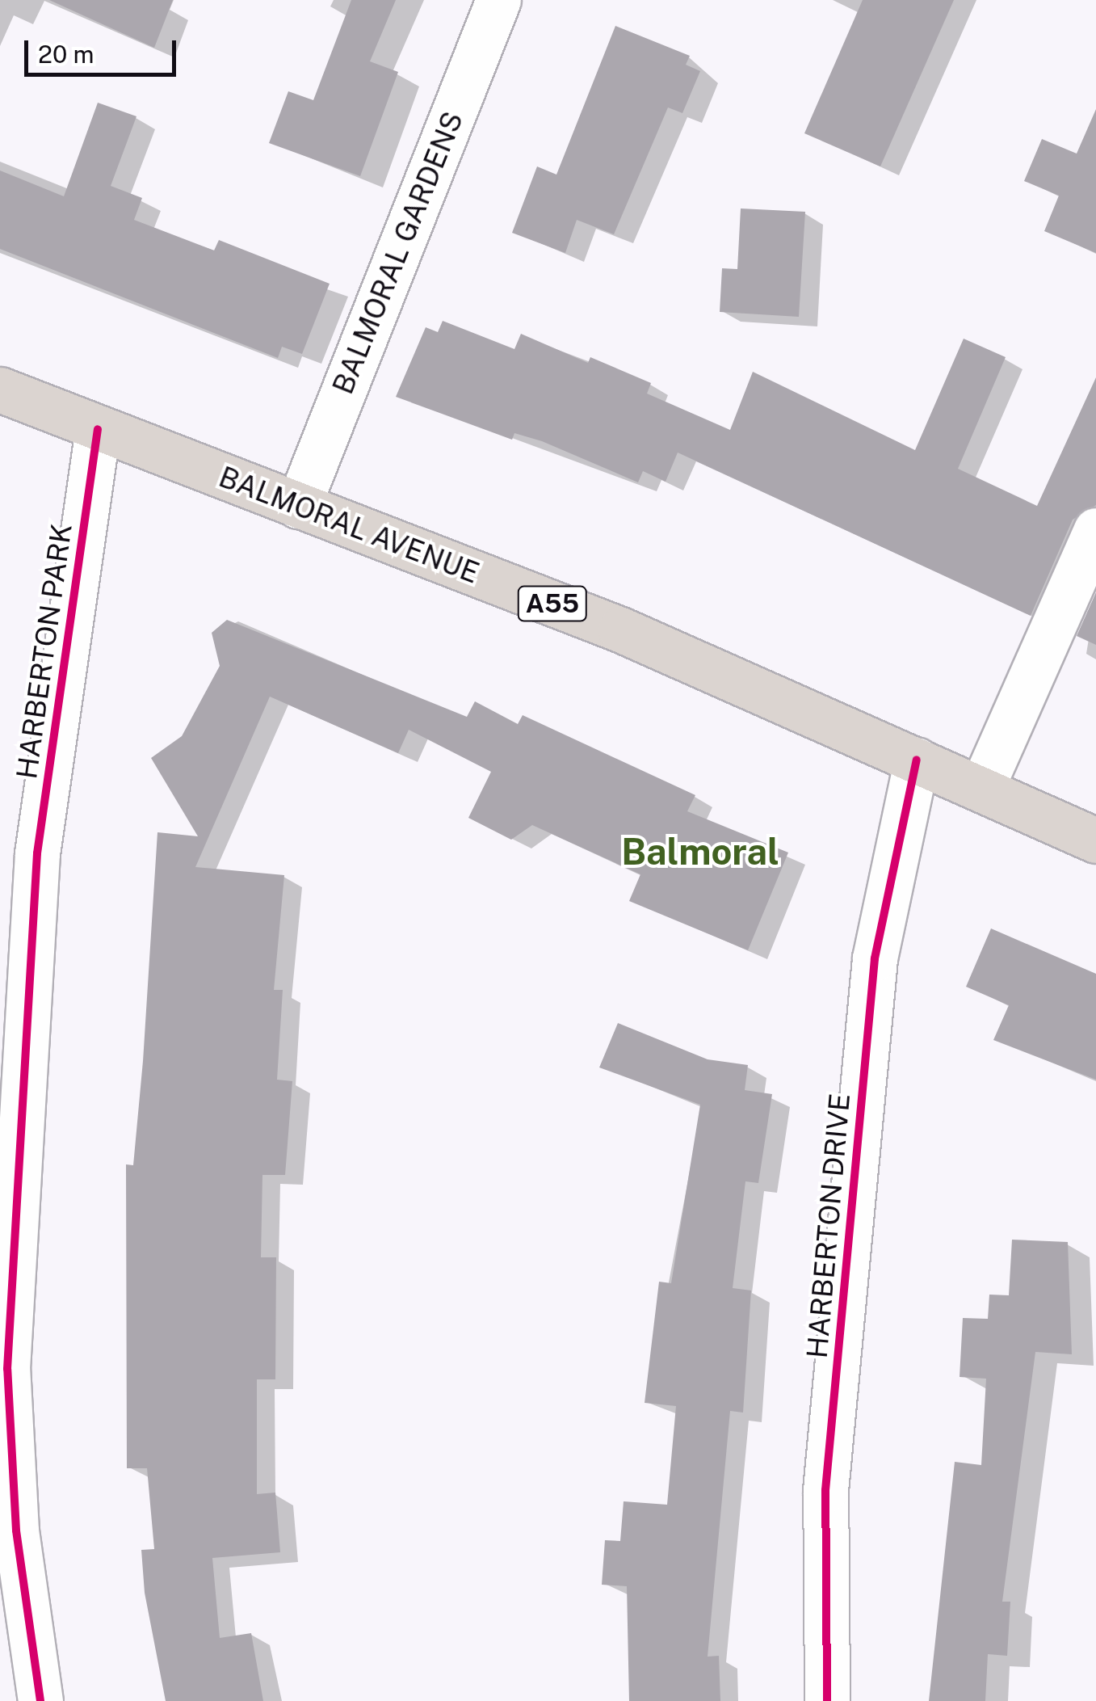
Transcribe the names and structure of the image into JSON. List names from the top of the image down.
{
  "streets": {
    "highway": ["BALMORAL AVENUE", "A55"],
    "street": ["BALMORAL GARDENS", "HARBERTON PARK", "HARBERTON DRIVE"]
  },
  "crossings": [
    ["BALMORAL GARDENS", "BALMORAL AVENUE"],
    ["BALMORAL AVENUE", "HARBERTON PARK"],
    ["BALMORAL AVENUE", "HARBERTON DRIVE"]
  ],
  "districts": ["Balmoral"],
  "scale_bar": "20 m"
}
